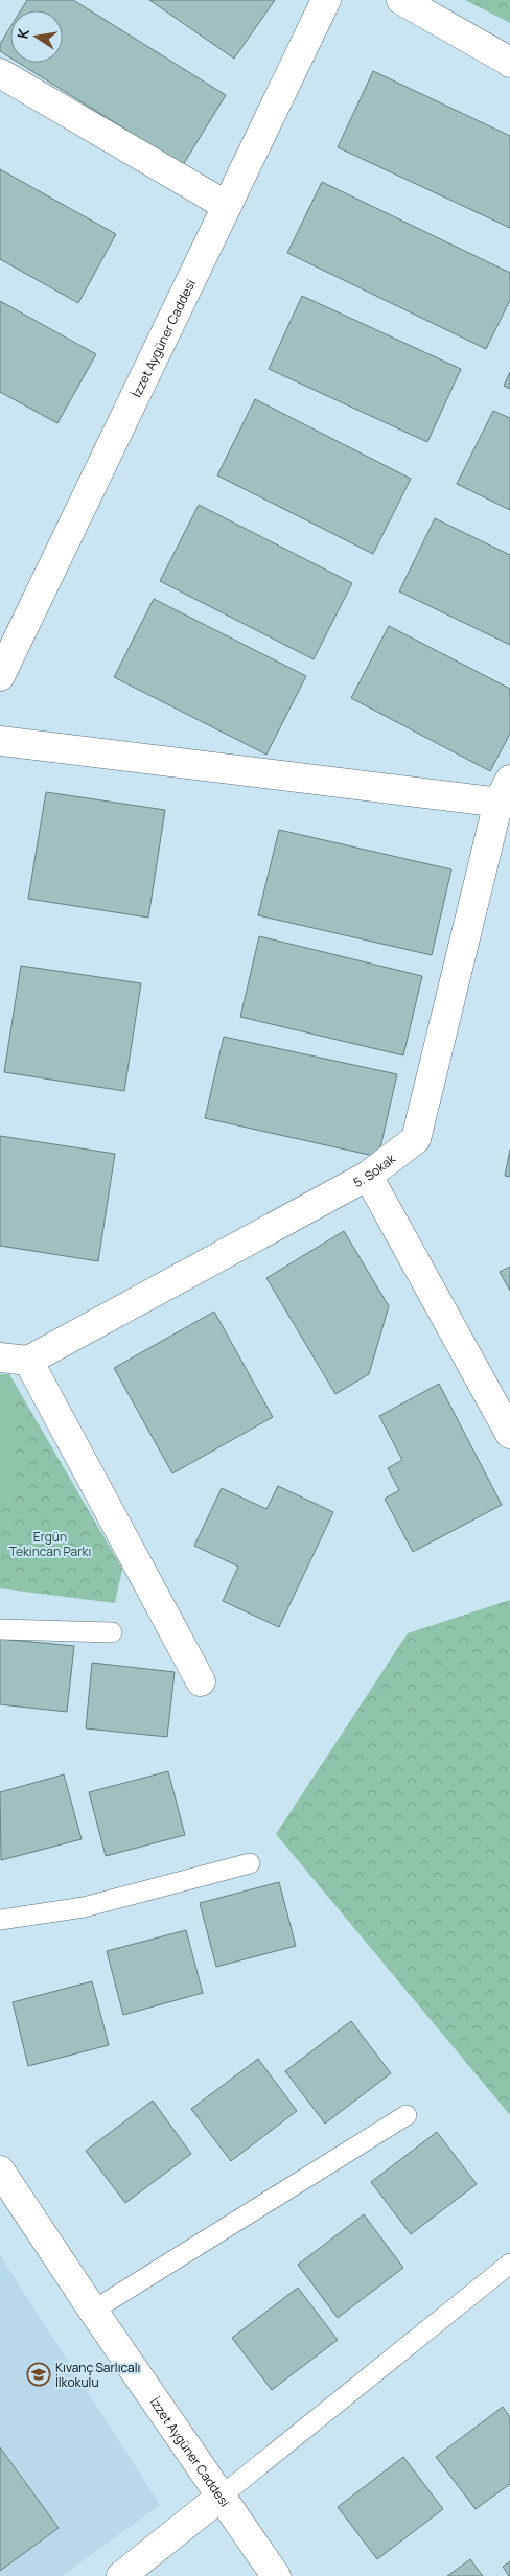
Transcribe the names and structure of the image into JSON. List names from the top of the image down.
{
  "streets": {
    "street": ["İzzet Aygüner Caddesi", "5. Sokak"]
  },
  "parks": ["Ergün Tekincan Parkı"],
  "places": {
    "school or university": ["Kıvanç Sarlıcalı İlkokulu"]
  },
  "north": "left"
}
